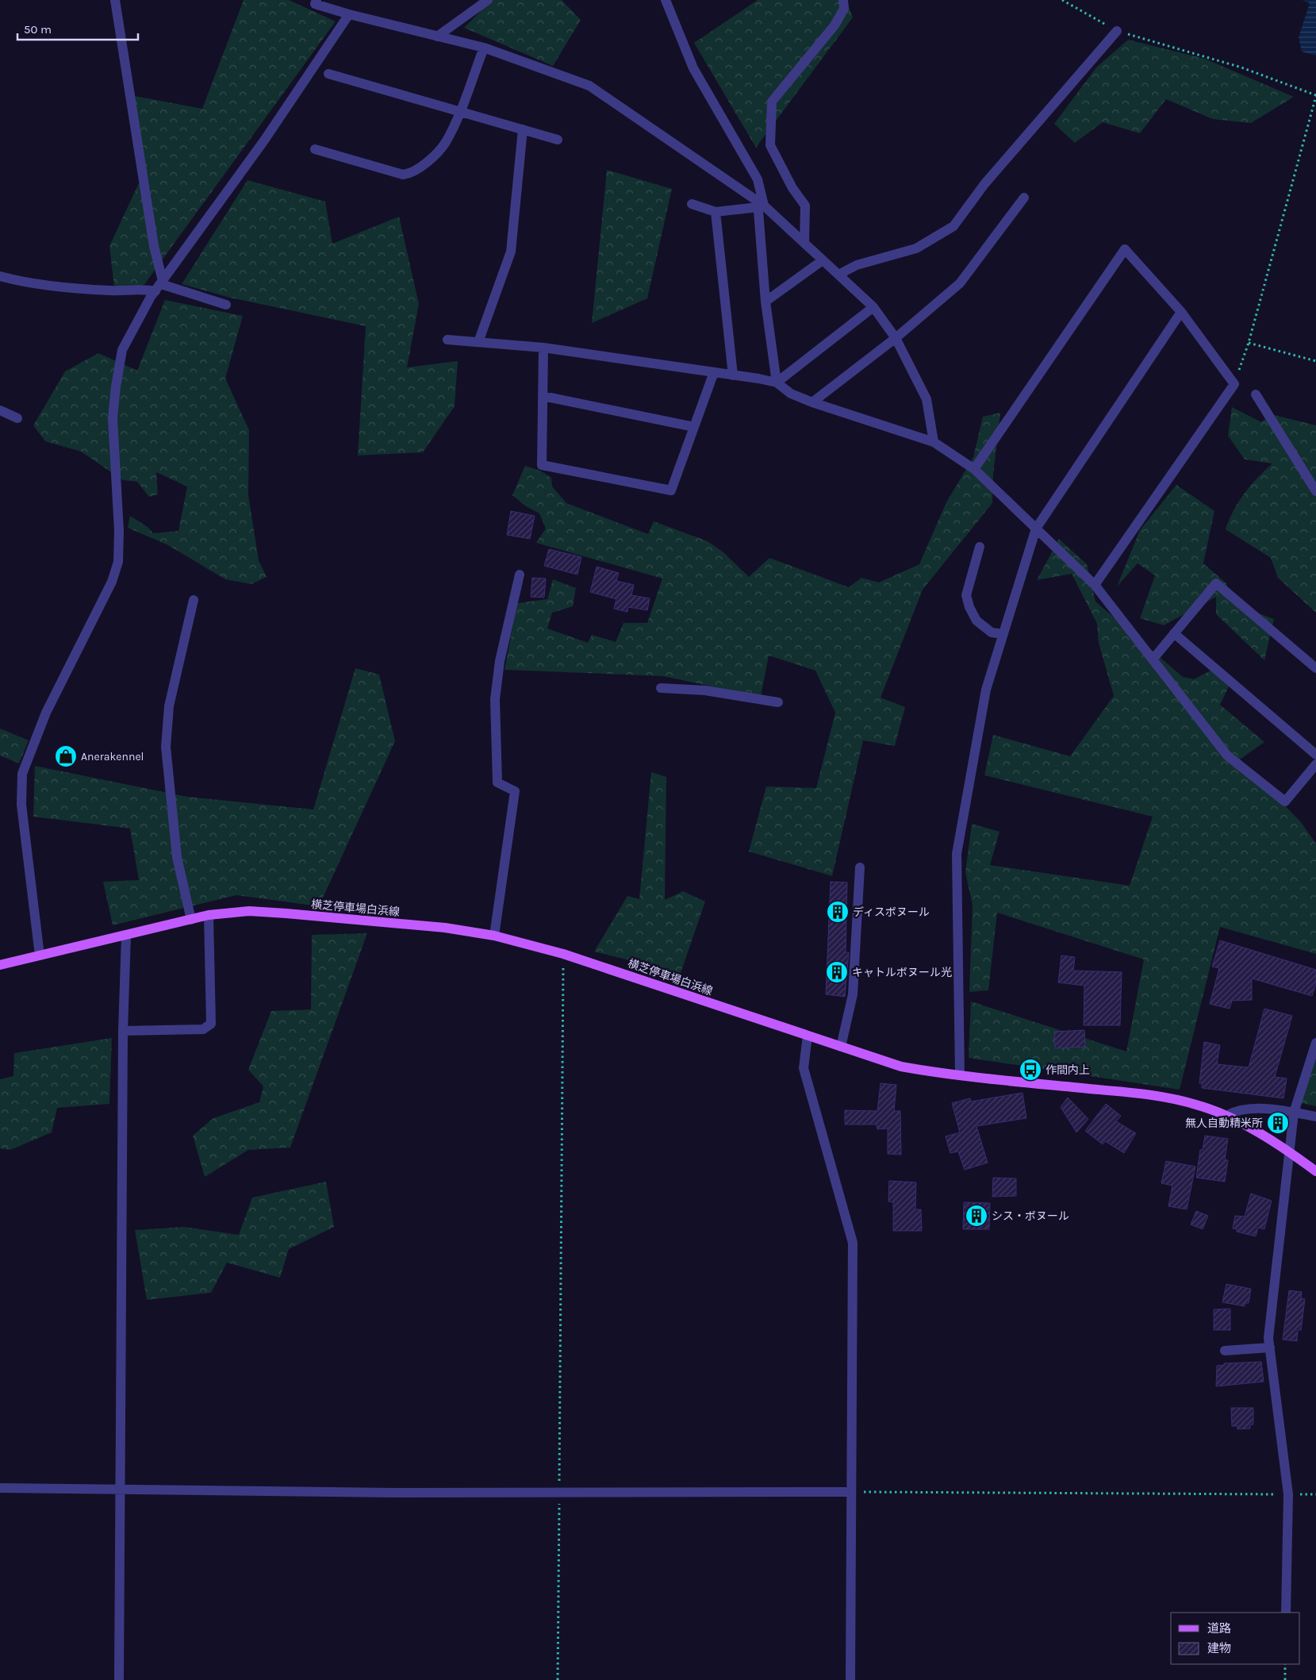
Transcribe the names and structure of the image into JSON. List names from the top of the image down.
{
  "streets": {
    "main road": ["横芝停車場白浜線"]
  },
  "places": {
    "shop": ["Anerakennel"],
    "building": [
      "ディスボヌール",
      "キャトルボヌール光",
      "無人自動精米所",
      "シス・ボヌール"
    ],
    "bus stop": ["作間内上"]
  },
  "legend": ["道路", "建物"],
  "scale_bar": "50 m"
}
